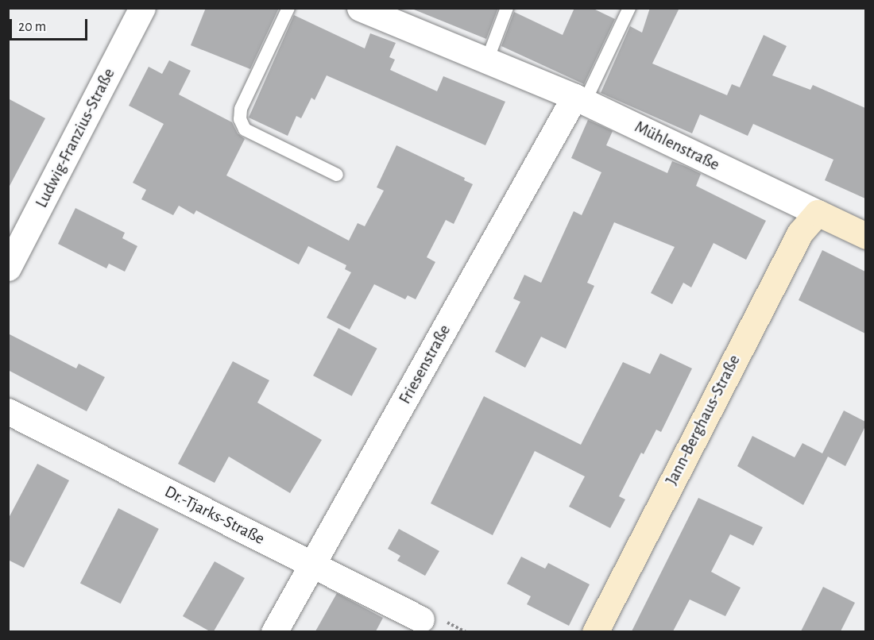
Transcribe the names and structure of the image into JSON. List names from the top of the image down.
{
  "streets": {
    "street": [
      "Ludwig-Franzius-Straße",
      "Mühlenstraße",
      "Friesenstraße",
      "Jann-Berghaus-Straße",
      "Dr.-Tjarks-Straße"
    ]
  },
  "crossings": [
    ["Mühlenstraße", "Friesenstraße"],
    ["Mühlenstraße", "Jann-Berghaus-Straße"],
    ["Friesenstraße", "Dr.-Tjarks-Straße"]
  ],
  "scale_bar": "20 m"
}
